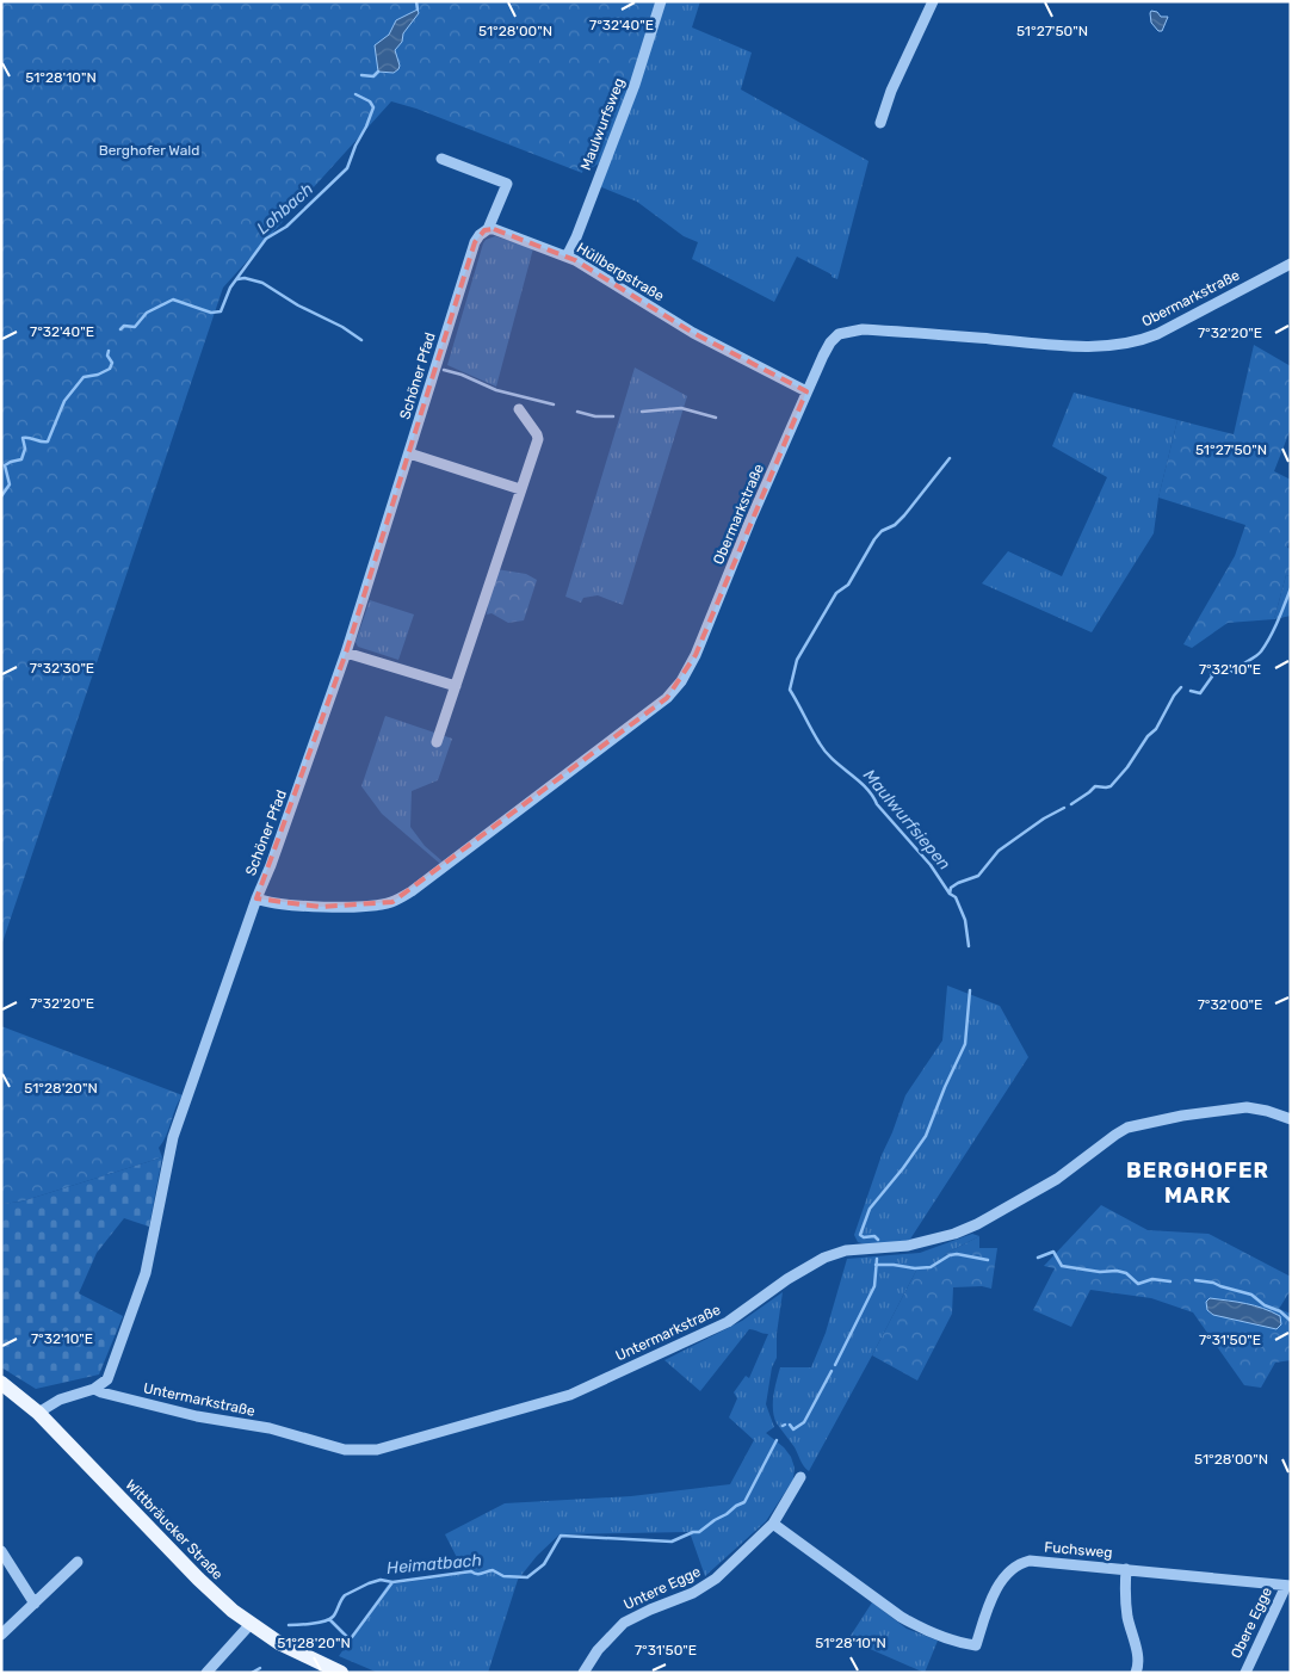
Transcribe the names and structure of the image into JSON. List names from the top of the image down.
{
  "streets": {
    "main road": ["Wittbräucker Straße"],
    "street": [
      "Maulwurfsweg",
      "Hüllbergstraße",
      "Obermarkstraße",
      "Schöner Pfad",
      "Untermarkstraße",
      "Fuchsweg",
      "Untere Egge",
      "Obere Egge"
    ]
  },
  "crossings": [
    ["Maulwurfsweg", "Hüllbergstraße"],
    ["Hüllbergstraße", "Obermarkstraße"],
    ["Hüllbergstraße", "Schöner Pfad"],
    ["Obermarkstraße", "Schöner Pfad"],
    ["Schöner Pfad", "Untermarkstraße"],
    ["Fuchsweg", "Untere Egge"],
    ["Fuchsweg", "Obere Egge"]
  ],
  "districts": ["BERGHOFER MARK"],
  "water": ["Lohbach", "Maulwurfsiepen", "Heimatbach"],
  "parks": ["Berghofer Wald"],
  "coordinates": [
    "7°32'40\"E",
    "51°28'00\"N",
    "51°27'50\"N",
    "51°28'10\"N",
    "7°32'20\"E",
    "7°32'30\"E",
    "7°32'10\"E",
    "7°32'00\"E",
    "51°28'20\"N",
    "7°31'50\"E"
  ]
}
